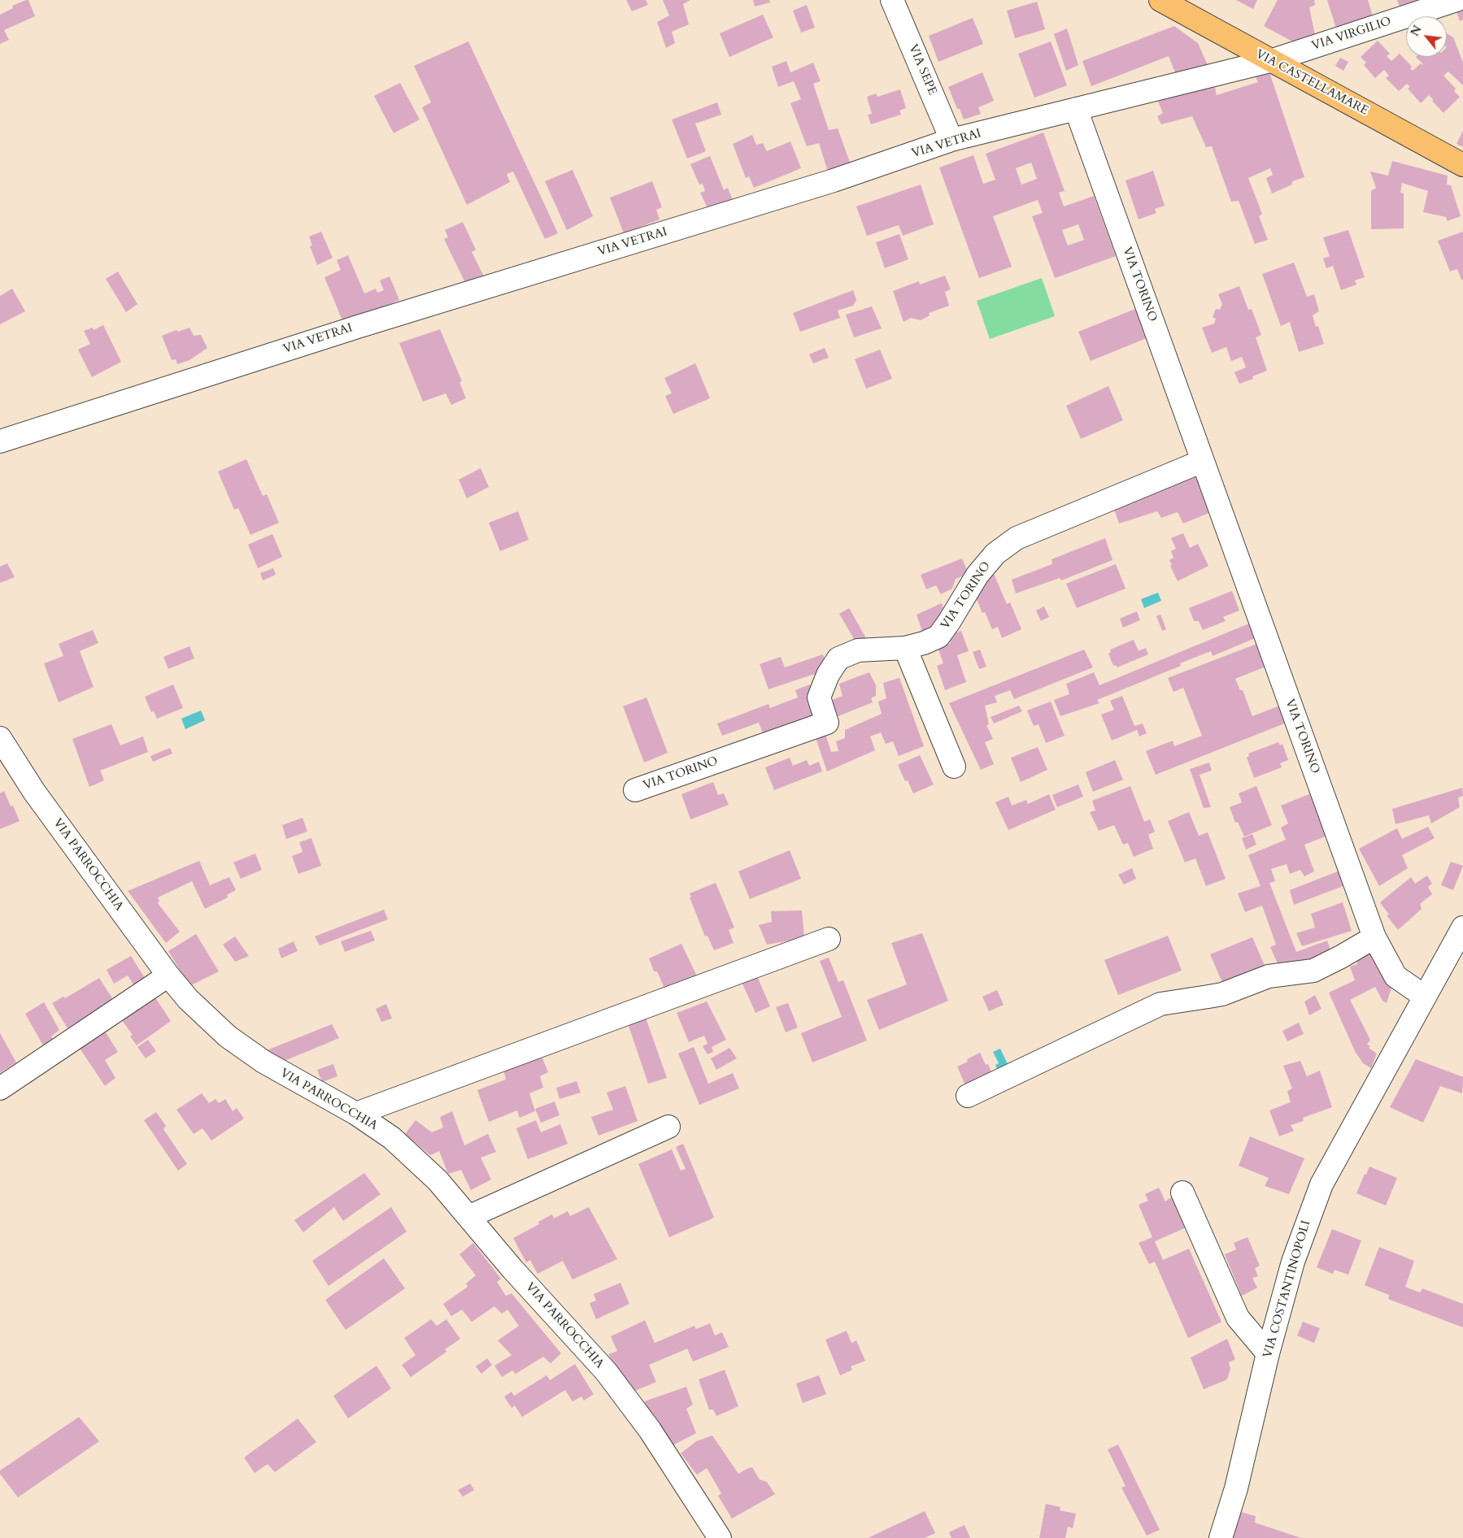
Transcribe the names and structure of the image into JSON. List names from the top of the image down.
{
  "streets": {
    "main road": ["VIA CASTELLAMARE"],
    "street": [
      "VIA VIRGILIO",
      "VIA SEPE",
      "VIA VETRAI",
      "VIA TORINO",
      "VIA PARROCCHIA",
      "VIA COSTANTINOPOLI"
    ]
  },
  "crossings": [
    ["VIA VIRGILIO", "VIA CASTELLAMARE"],
    ["VIA VIRGILIO", "VIA VETRAI"],
    ["VIA SEPE", "VIA VETRAI"],
    ["VIA CASTELLAMARE", "VIA VETRAI"],
    ["VIA VETRAI", "VIA TORINO"],
    ["VIA TORINO", "VIA COSTANTINOPOLI"]
  ],
  "north": "top left"
}
